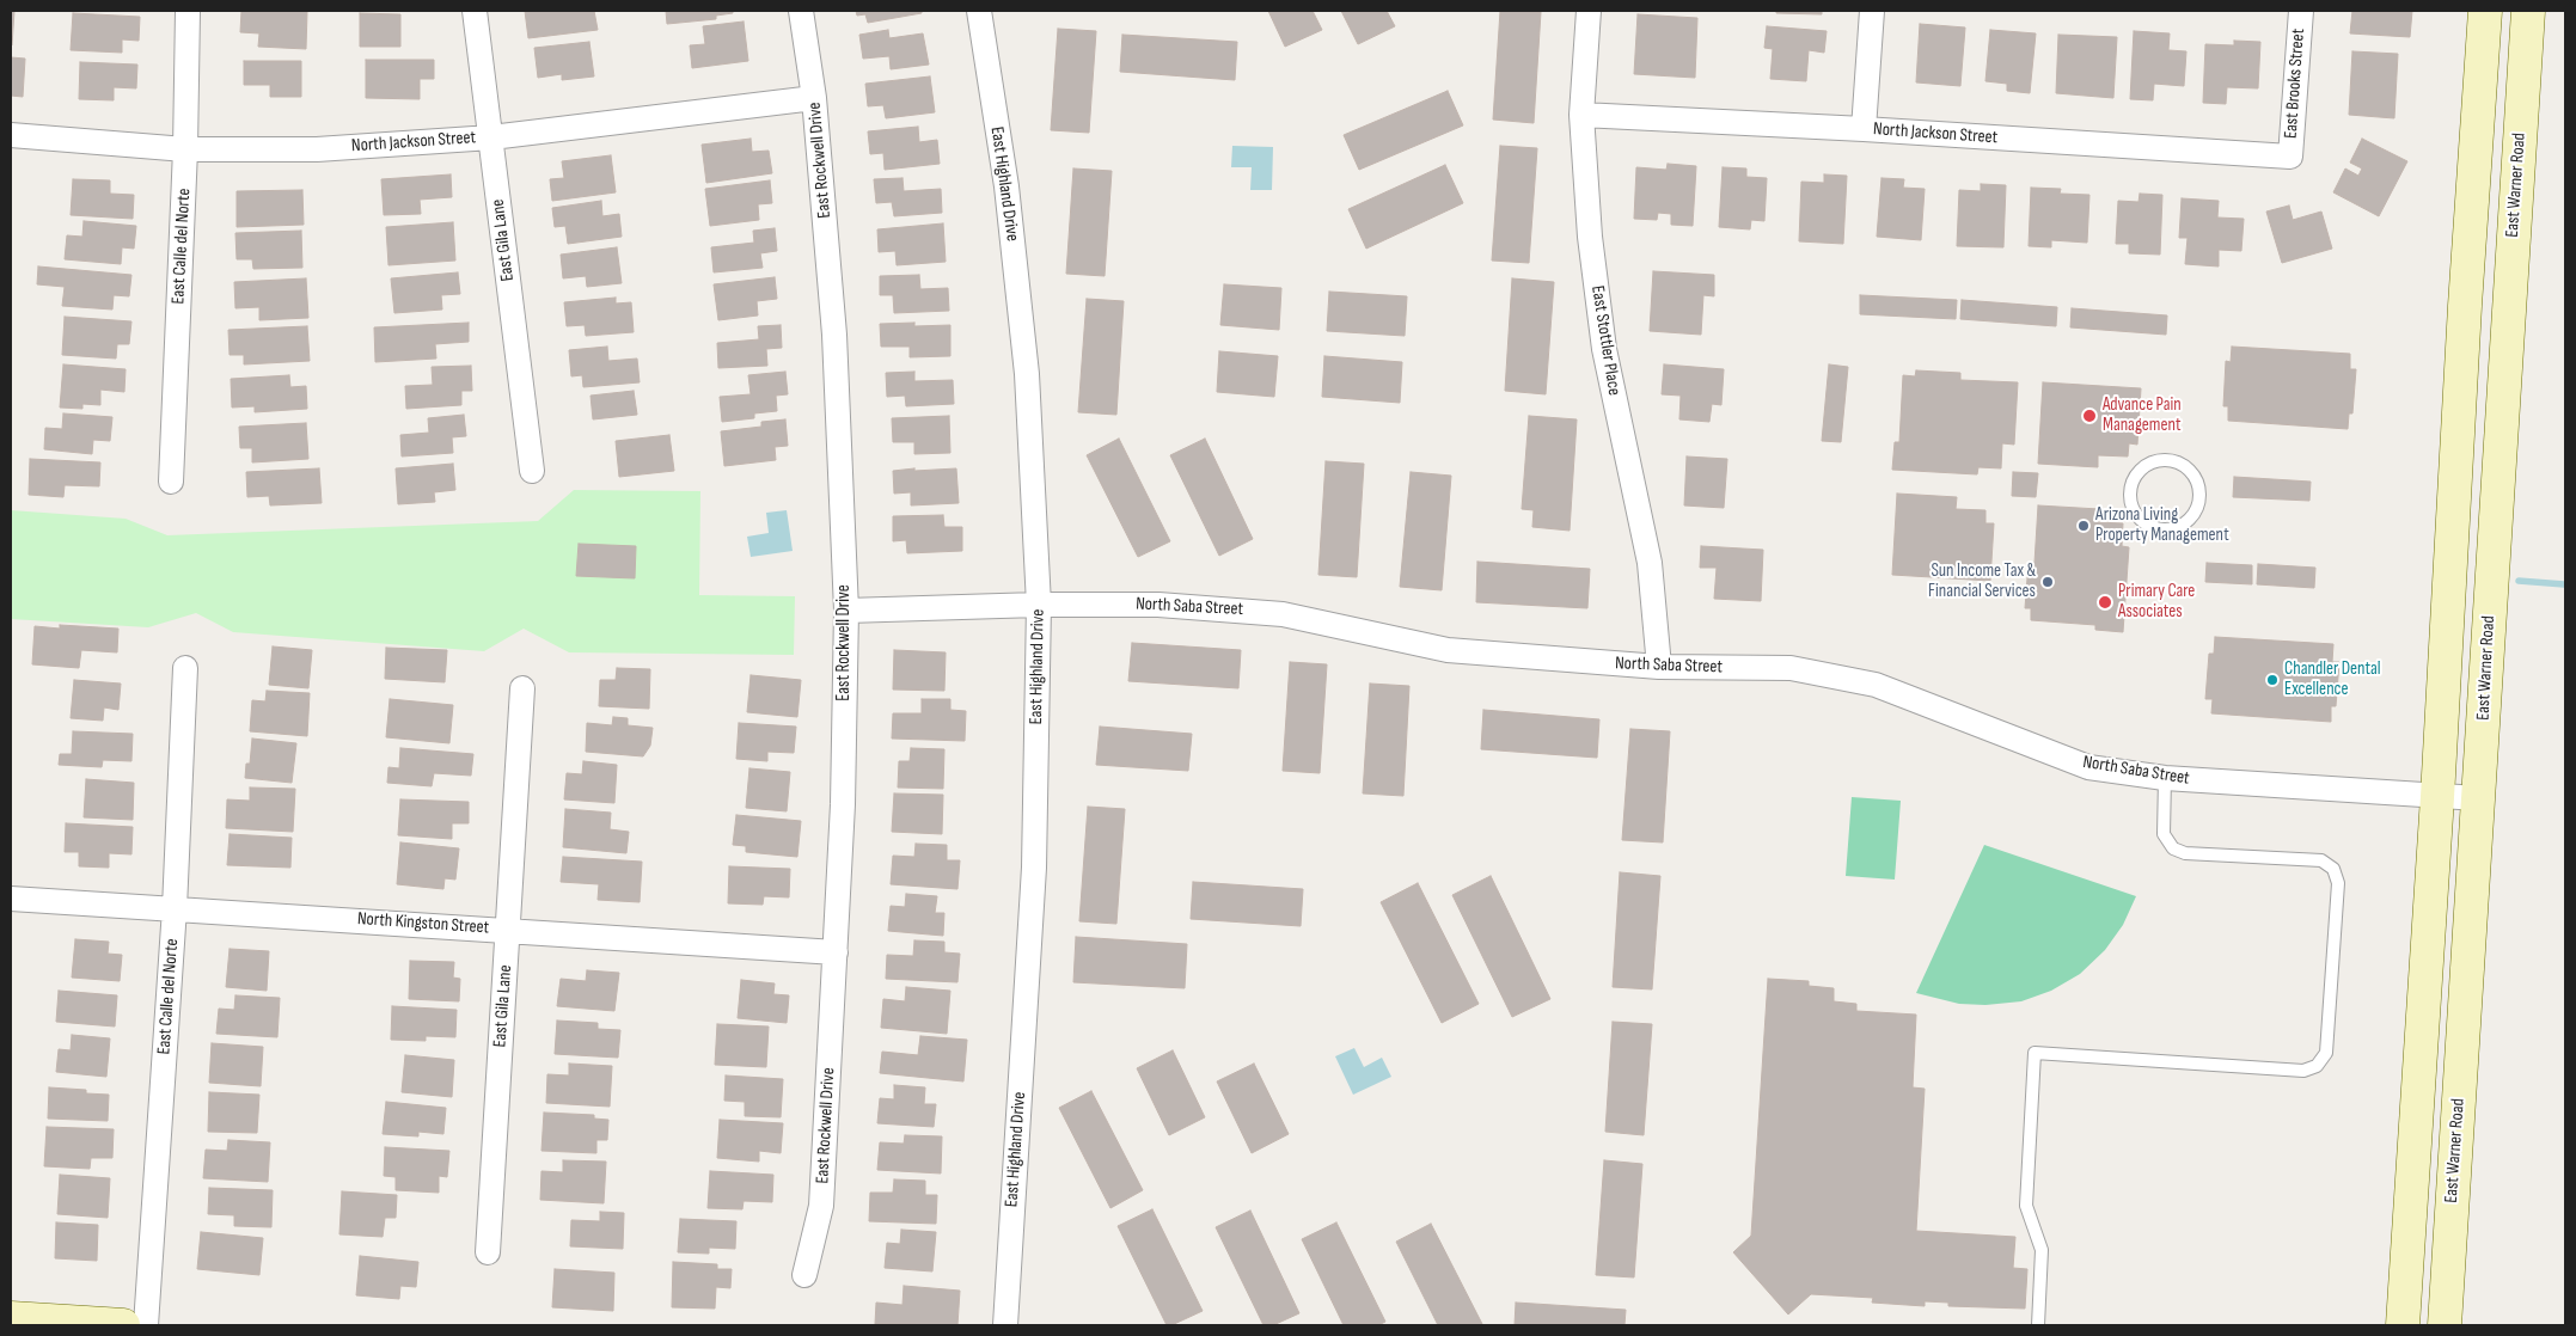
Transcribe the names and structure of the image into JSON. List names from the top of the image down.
{
  "streets": {
    "main road": ["East Warner Road"],
    "street": [
      "East Brooks Street",
      "North Jackson Street",
      "East Rockwell Drive",
      "East Highland Drive",
      "East Gila Lane",
      "East Calle del Norte",
      "East Stottler Place",
      "North Saba Street",
      "North Kingston Street"
    ]
  },
  "crossings": [
    ["East Brooks Street", "North Jackson Street"],
    ["North Jackson Street", "East Rockwell Drive"],
    ["North Jackson Street", "East Gila Lane"],
    ["North Jackson Street", "East Calle del Norte"],
    ["North Jackson Street", "East Stottler Place"],
    ["East Rockwell Drive", "North Saba Street"],
    ["East Rockwell Drive", "North Kingston Street"],
    ["East Highland Drive", "North Saba Street"],
    ["East Warner Road", "North Saba Street"],
    ["East Gila Lane", "North Kingston Street"],
    ["East Calle del Norte", "North Kingston Street"],
    ["East Stottler Place", "North Saba Street"]
  ],
  "places": [
    "Advance Pain Management",
    "Arizona Living Property Management",
    "Sun Income Tax & Financial Services",
    "Primary Care Associates",
    "Chandler Dental Excellence"
  ]
}
